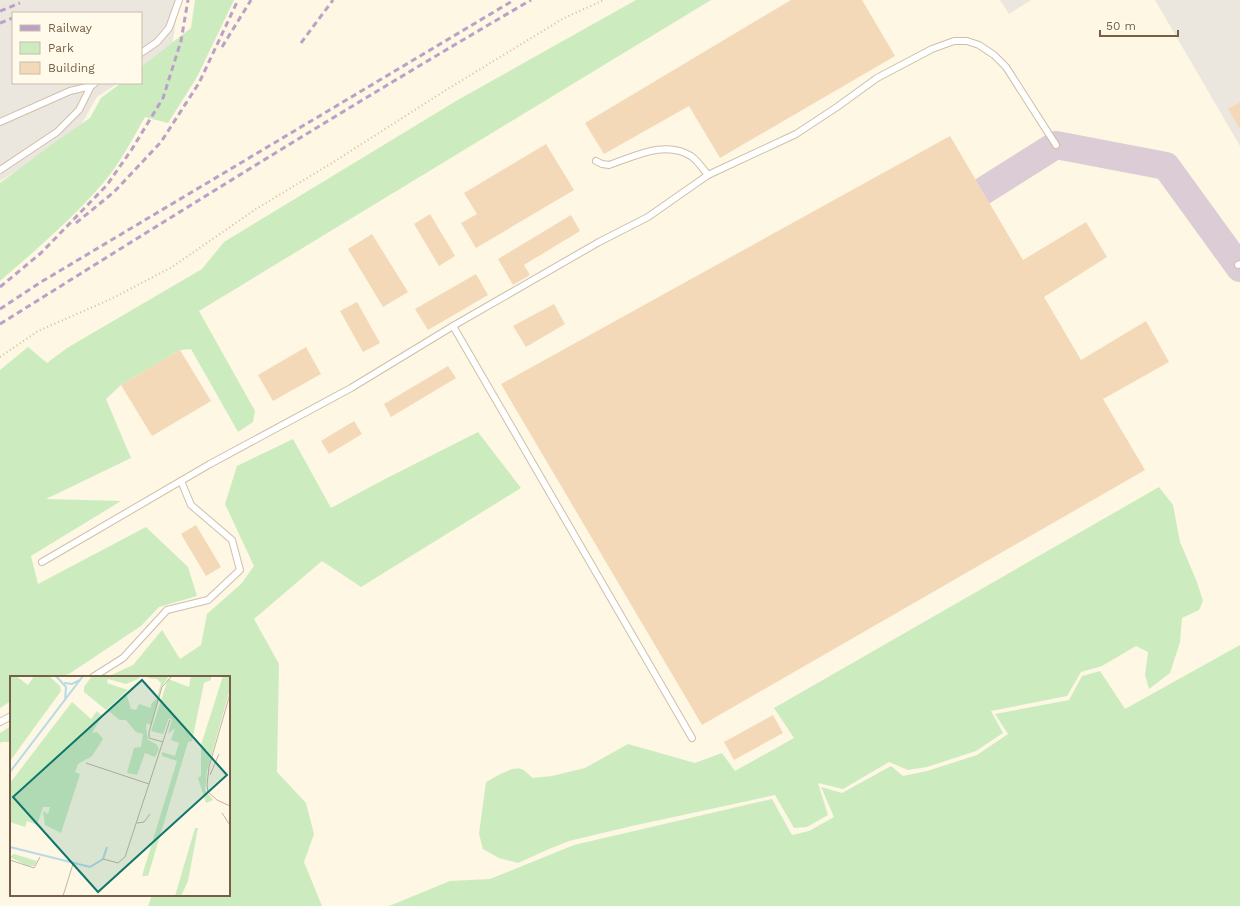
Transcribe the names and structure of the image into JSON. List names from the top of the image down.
{
  "legend": ["Railway", "Park", "Building"],
  "scale_bar": "50 m"
}
